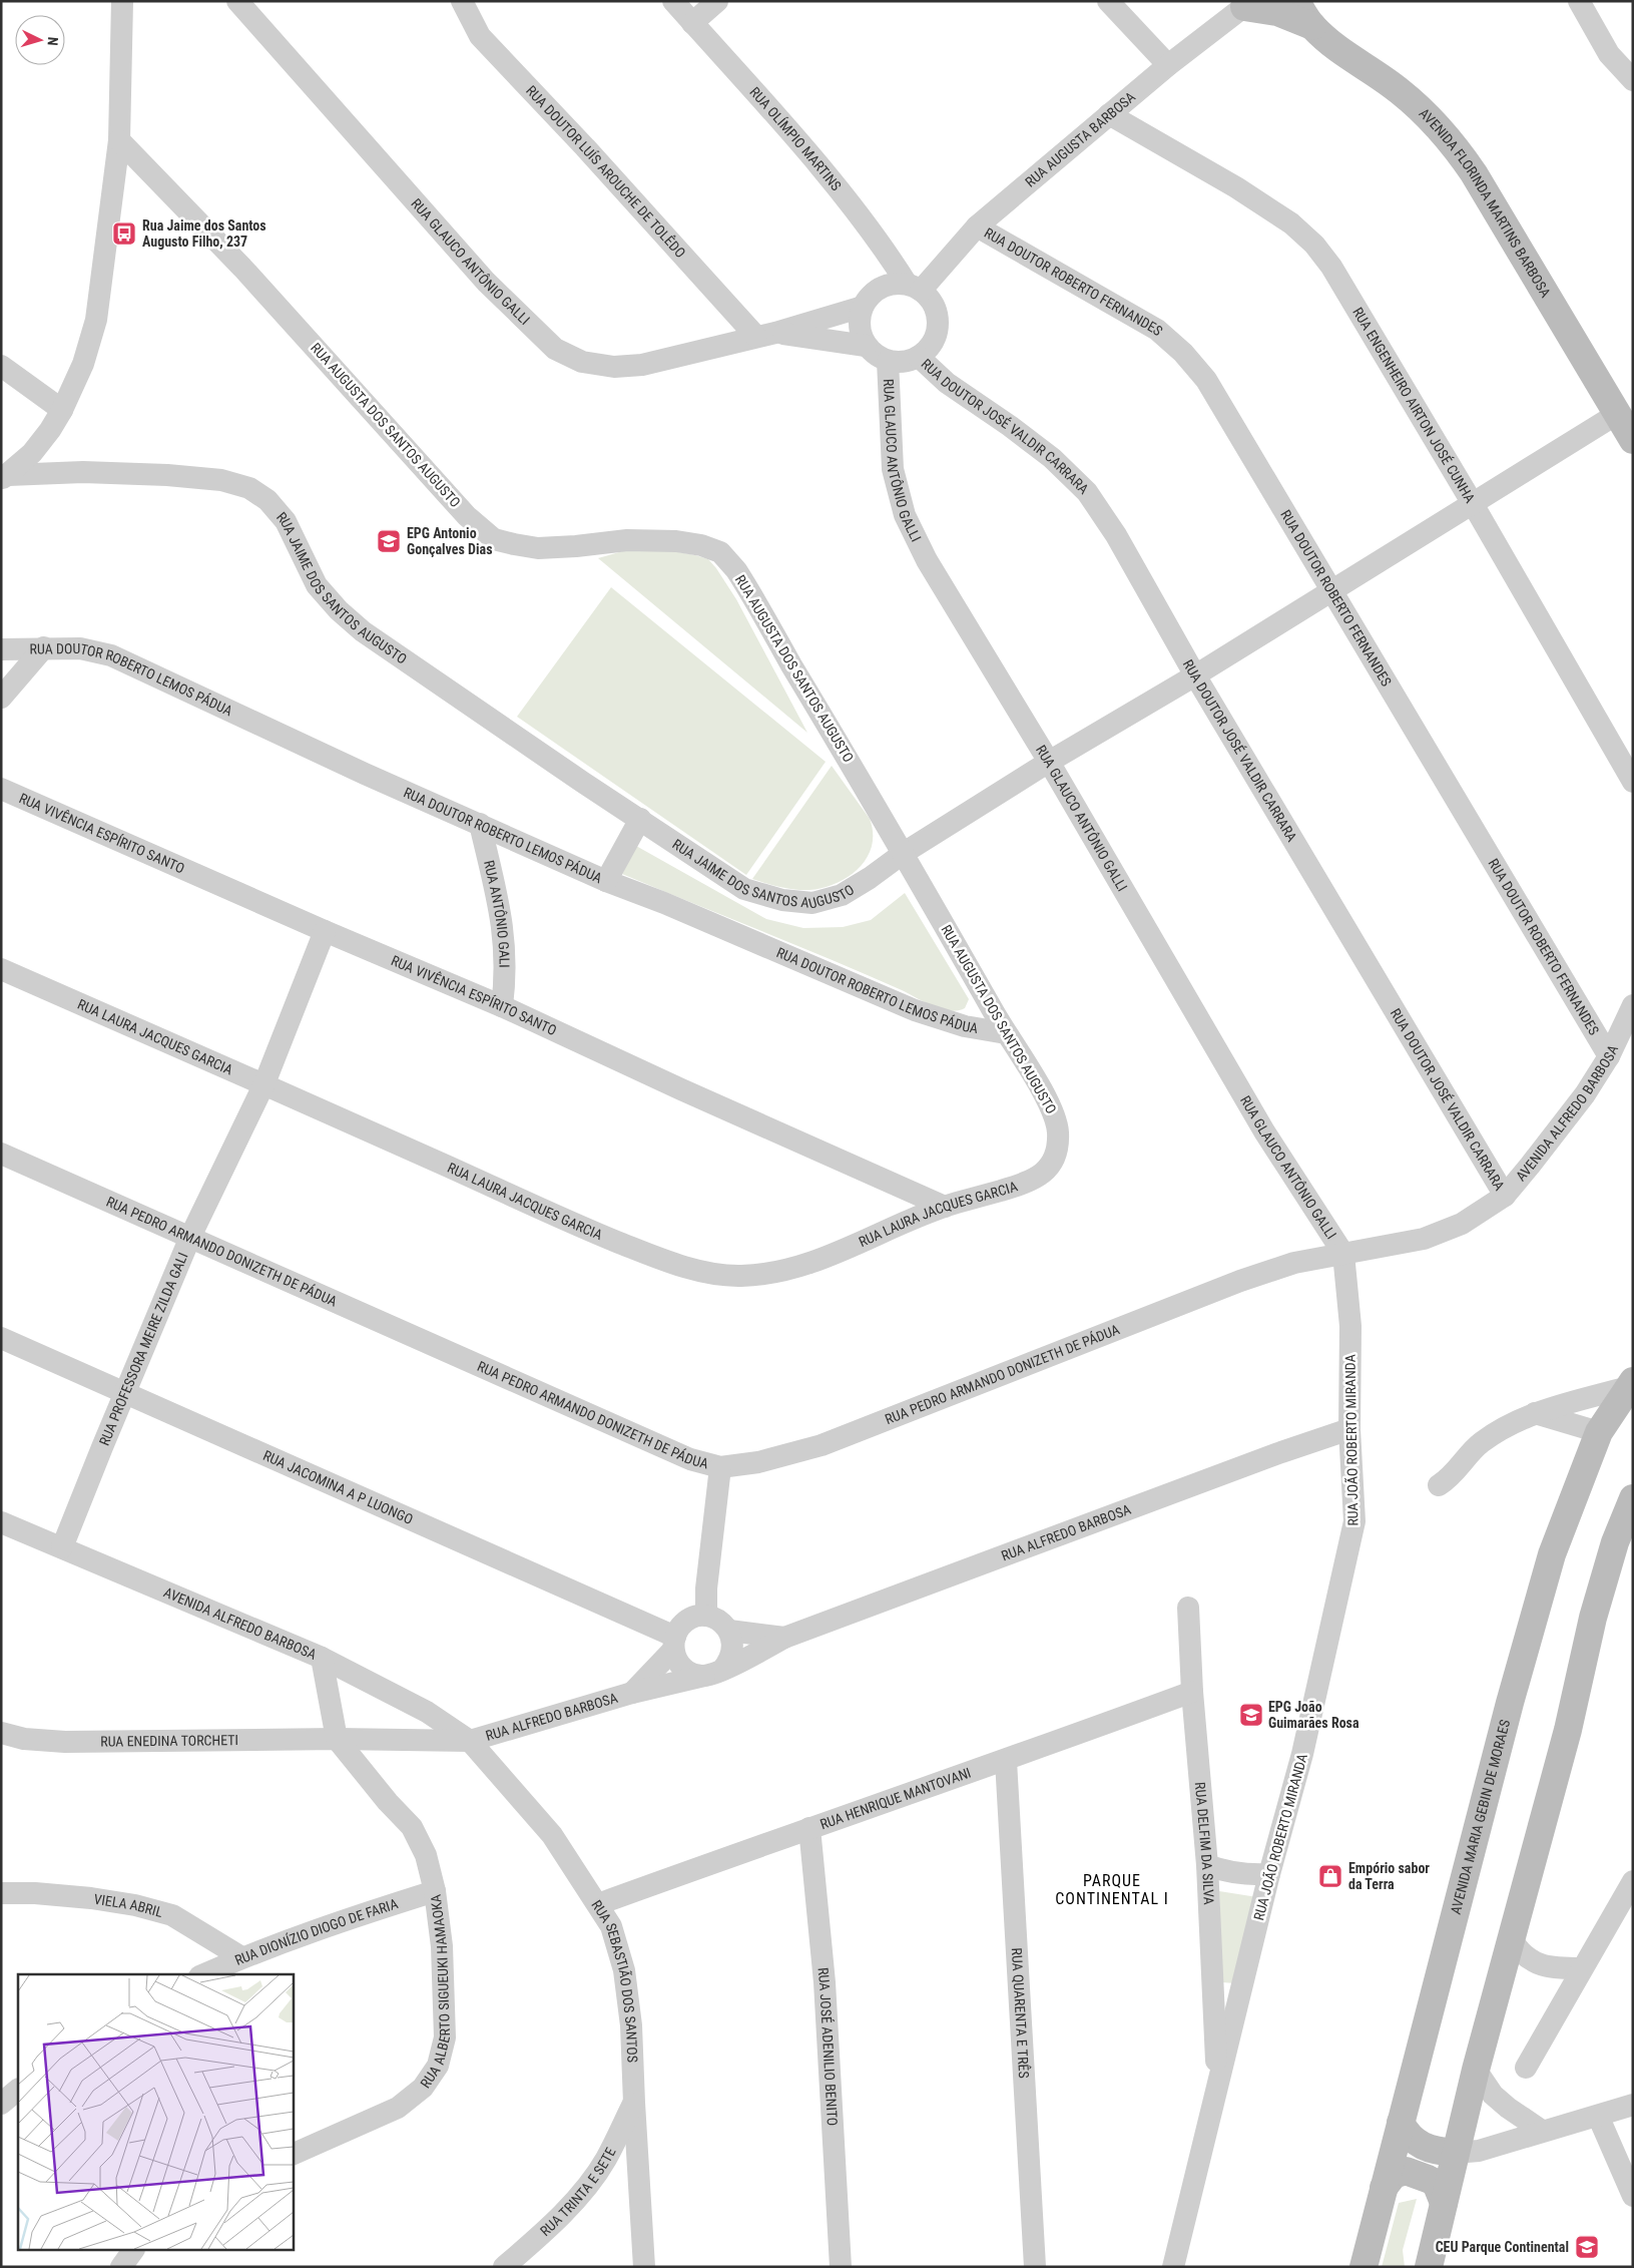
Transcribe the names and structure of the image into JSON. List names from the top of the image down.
{
  "streets": {
    "main road": ["AVENIDA FLORINDA MARTINS BARBOSA", "AVENIDA MARIA GEBIN DE MORAES"],
    "street": [
      "RUA OLÍMPIO MARTINS",
      "RUA AUGUSTA BARBOSA",
      "RUA DOUTOR LUÍS AROUCHE DE TOLÊDO",
      "RUA GLAUCO ANTÔNIO GALLI",
      "RUA DOUTOR ROBERTO FERNANDES",
      "RUA ENGENHEIRO AIRTON JOSÉ CUNHA",
      "RUA AUGUSTA DOS SANTOS AUGUSTO",
      "RUA DOUTOR JOSÉ VALDIR CARRARA",
      "RUA JAIME DOS SANTOS AUGUSTO",
      "RUA DOUTOR ROBERTO LEMOS PÁDUA",
      "RUA VIVÊNCIA ESPÍRITO SANTO",
      "RUA ANTÔNIO GALI",
      "RUA LAURA JACQUES GARCIA",
      "AVENIDA ALFREDO BARBOSA",
      "RUA PEDRO ARMANDO DONIZETH DE PÁDUA",
      "RUA PROFESSORA MEIRE ZILDA GALI",
      "RUA JOÃO ROBERTO MIRANDA",
      "RUA JACOMINA A P LUONGO",
      "RUA ALFREDO BARBOSA",
      "RUA ENEDINA TORCHETI",
      "RUA HENRIQUE MANTOVANI",
      "RUA DELFIM DA SILVA",
      "VIELA ABRIL",
      "RUA DIONÍZIO DIOGO DE FARIA",
      "RUA SEBASTIÃO DOS SANTOS",
      "RUA ALBERTO SIGUEUKI HAMAOKA",
      "RUA QUARENTA E TRÊS",
      "RUA JOSÉ ADENILIO BENITO",
      "RUA TRINTA E SETE"
    ]
  },
  "crossings": [
    ["RUA OLÍMPIO MARTINS", "RUA AUGUSTA BARBOSA"],
    ["RUA OLÍMPIO MARTINS", "RUA GLAUCO ANTÔNIO GALLI"],
    ["RUA OLÍMPIO MARTINS", "RUA DOUTOR JOSÉ VALDIR CARRARA"],
    ["RUA AUGUSTA BARBOSA", "RUA GLAUCO ANTÔNIO GALLI"],
    ["RUA AUGUSTA BARBOSA", "RUA DOUTOR ROBERTO FERNANDES"],
    ["RUA AUGUSTA BARBOSA", "RUA ENGENHEIRO AIRTON JOSÉ CUNHA"],
    ["RUA AUGUSTA BARBOSA", "RUA DOUTOR JOSÉ VALDIR CARRARA"],
    ["RUA DOUTOR LUÍS AROUCHE DE TOLÊDO", "RUA GLAUCO ANTÔNIO GALLI"],
    ["AVENIDA FLORINDA MARTINS BARBOSA", "RUA JAIME DOS SANTOS AUGUSTO"],
    ["RUA GLAUCO ANTÔNIO GALLI", "RUA DOUTOR JOSÉ VALDIR CARRARA"],
    ["RUA GLAUCO ANTÔNIO GALLI", "RUA JAIME DOS SANTOS AUGUSTO"],
    ["RUA GLAUCO ANTÔNIO GALLI", "AVENIDA ALFREDO BARBOSA"],
    ["RUA GLAUCO ANTÔNIO GALLI", "RUA PEDRO ARMANDO DONIZETH DE PÁDUA"],
    ["RUA GLAUCO ANTÔNIO GALLI", "RUA JOÃO ROBERTO MIRANDA"],
    ["RUA DOUTOR ROBERTO FERNANDES", "RUA JAIME DOS SANTOS AUGUSTO"],
    ["RUA DOUTOR ROBERTO FERNANDES", "AVENIDA ALFREDO BARBOSA"],
    ["RUA ENGENHEIRO AIRTON JOSÉ CUNHA", "RUA JAIME DOS SANTOS AUGUSTO"],
    ["RUA AUGUSTA DOS SANTOS AUGUSTO", "RUA JAIME DOS SANTOS AUGUSTO"],
    ["RUA AUGUSTA DOS SANTOS AUGUSTO", "RUA DOUTOR ROBERTO LEMOS PÁDUA"],
    ["RUA AUGUSTA DOS SANTOS AUGUSTO", "RUA LAURA JACQUES GARCIA"],
    ["RUA DOUTOR JOSÉ VALDIR CARRARA", "RUA JAIME DOS SANTOS AUGUSTO"],
    ["RUA DOUTOR JOSÉ VALDIR CARRARA", "AVENIDA ALFREDO BARBOSA"],
    ["RUA DOUTOR ROBERTO LEMOS PÁDUA", "RUA ANTÔNIO GALI"],
    ["RUA VIVÊNCIA ESPÍRITO SANTO", "RUA ANTÔNIO GALI"],
    ["RUA VIVÊNCIA ESPÍRITO SANTO", "RUA LAURA JACQUES GARCIA"],
    ["RUA VIVÊNCIA ESPÍRITO SANTO", "RUA PROFESSORA MEIRE ZILDA GALI"],
    ["RUA LAURA JACQUES GARCIA", "RUA PROFESSORA MEIRE ZILDA GALI"],
    ["AVENIDA ALFREDO BARBOSA", "RUA PEDRO ARMANDO DONIZETH DE PÁDUA"],
    ["AVENIDA ALFREDO BARBOSA", "RUA PROFESSORA MEIRE ZILDA GALI"],
    ["AVENIDA ALFREDO BARBOSA", "RUA JOÃO ROBERTO MIRANDA"],
    ["AVENIDA ALFREDO BARBOSA", "RUA ALFREDO BARBOSA"],
    ["AVENIDA ALFREDO BARBOSA", "RUA SEBASTIÃO DOS SANTOS"],
    ["AVENIDA ALFREDO BARBOSA", "RUA ALBERTO SIGUEUKI HAMAOKA"],
    ["RUA PEDRO ARMANDO DONIZETH DE PÁDUA", "RUA PROFESSORA MEIRE ZILDA GALI"],
    ["RUA PEDRO ARMANDO DONIZETH DE PÁDUA", "RUA JOÃO ROBERTO MIRANDA"],
    ["RUA PROFESSORA MEIRE ZILDA GALI", "RUA JACOMINA A P LUONGO"],
    ["RUA JOÃO ROBERTO MIRANDA", "RUA ALFREDO BARBOSA"],
    ["RUA JOÃO ROBERTO MIRANDA", "RUA DELFIM DA SILVA"],
    ["RUA JACOMINA A P LUONGO", "RUA ALFREDO BARBOSA"],
    ["RUA ALFREDO BARBOSA", "RUA ENEDINA TORCHETI"],
    ["RUA ALFREDO BARBOSA", "RUA SEBASTIÃO DOS SANTOS"],
    ["RUA ALFREDO BARBOSA", "RUA ALBERTO SIGUEUKI HAMAOKA"],
    ["RUA ENEDINA TORCHETI", "RUA ALBERTO SIGUEUKI HAMAOKA"],
    ["RUA HENRIQUE MANTOVANI", "RUA DELFIM DA SILVA"],
    ["RUA HENRIQUE MANTOVANI", "RUA SEBASTIÃO DOS SANTOS"],
    ["RUA HENRIQUE MANTOVANI", "RUA QUARENTA E TRÊS"],
    ["RUA HENRIQUE MANTOVANI", "RUA JOSÉ ADENILIO BENITO"],
    ["VIELA ABRIL", "RUA DIONÍZIO DIOGO DE FARIA"],
    ["RUA DIONÍZIO DIOGO DE FARIA", "RUA ALBERTO SIGUEUKI HAMAOKA"],
    ["RUA SEBASTIÃO DOS SANTOS", "RUA TRINTA E SETE"]
  ],
  "districts": ["PARQUE CONTINENTAL I"],
  "places": {
    "bus stop": ["Rua Jaime dos Santos Augusto Filho, 237"],
    "school or university": ["EPG Antonio Gonçalves Dias", "EPG João Guimarães Rosa", "CEU Parque Continental"],
    "shop": ["Empório sabor da Terra"]
  },
  "north": "right"
}
